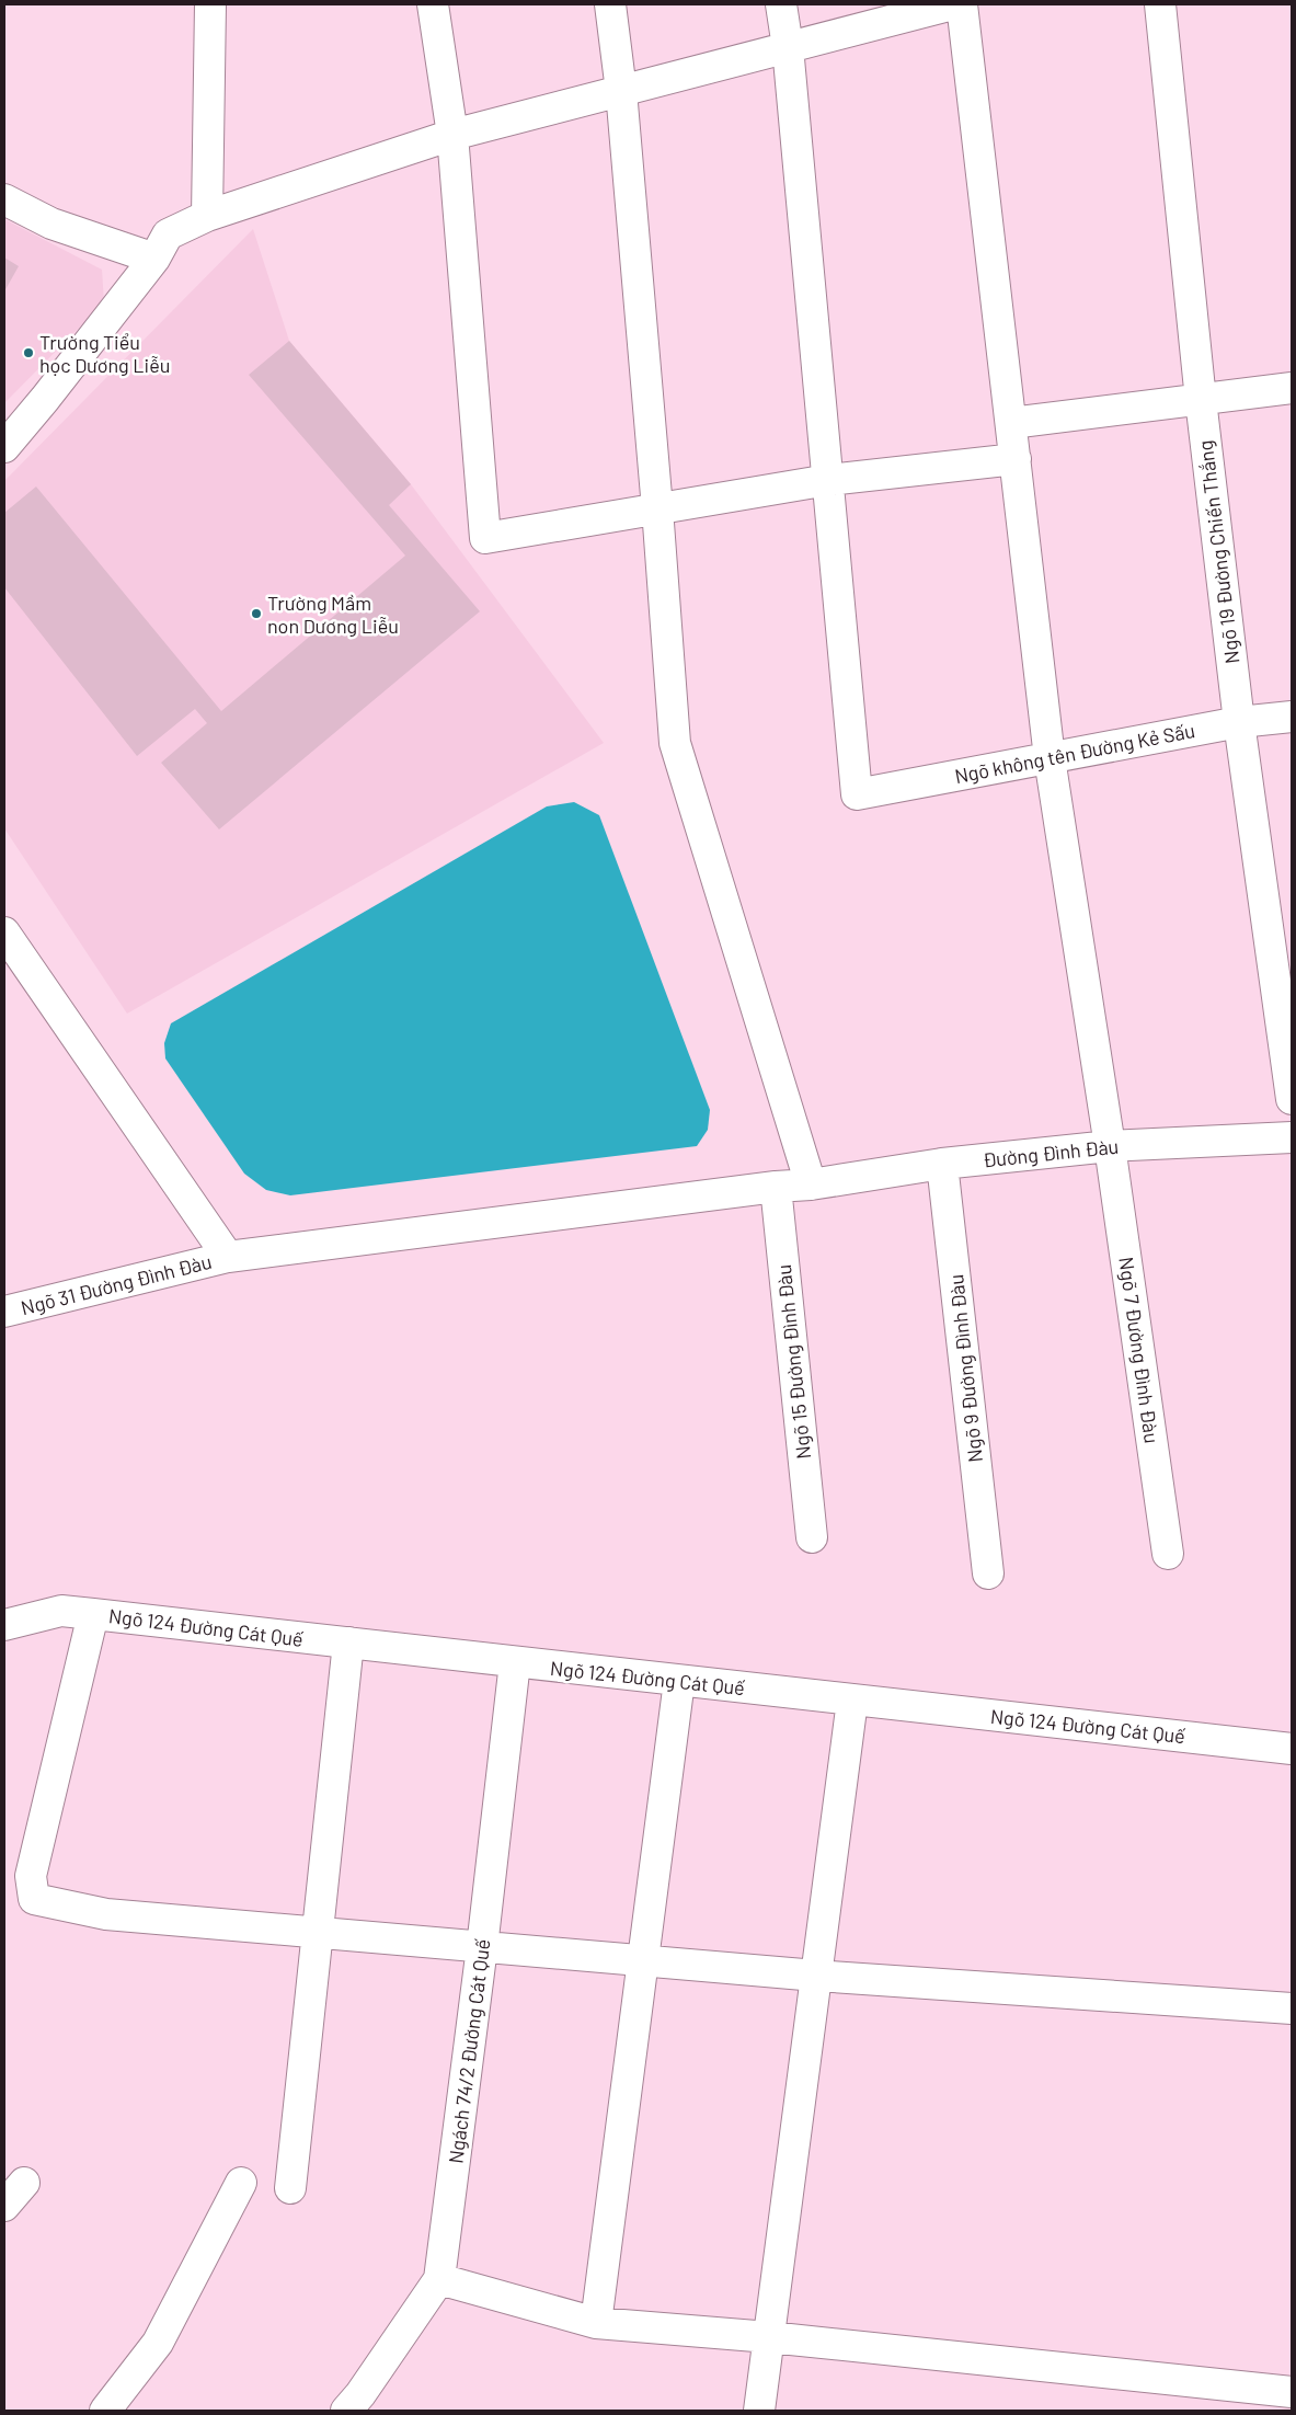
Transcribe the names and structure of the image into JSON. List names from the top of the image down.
{
  "streets": {
    "street": [
      "Ngõ 19 Đường Chiến Thắng",
      "Ngõ không tên Đường Kẻ Sấu",
      "Đường Đình Đàu",
      "Ngõ 31 Đường Đình Đàu",
      "Ngõ 7 Đường Đình Đàu",
      "Ngõ 15 Đường Đình Đàu",
      "Ngõ 9 Đường Đình Đàu",
      "Ngõ 124 Đường Cát Quế",
      "Ngách 74/2 Đường Cát Quế"
    ]
  },
  "crossings": [
    ["Ngõ 19 Đường Chiến Thắng", "Ngõ không tên Đường Kẻ Sấu"],
    ["Ngõ không tên Đường Kẻ Sấu", "Ngõ 7 Đường Đình Đàu"],
    ["Đường Đình Đàu", "Ngõ 31 Đường Đình Đàu"],
    ["Đường Đình Đàu", "Ngõ 7 Đường Đình Đàu"],
    ["Đường Đình Đàu", "Ngõ 15 Đường Đình Đàu"],
    ["Đường Đình Đàu", "Ngõ 9 Đường Đình Đàu"],
    ["Ngõ 31 Đường Đình Đàu", "Ngõ 15 Đường Đình Đàu"],
    ["Ngõ 124 Đường Cát Quế", "Ngách 74/2 Đường Cát Quế"]
  ],
  "places": ["Trường Tiểu học Dương Liễu", "Trường Mầm non Dương Liễu"]
}
